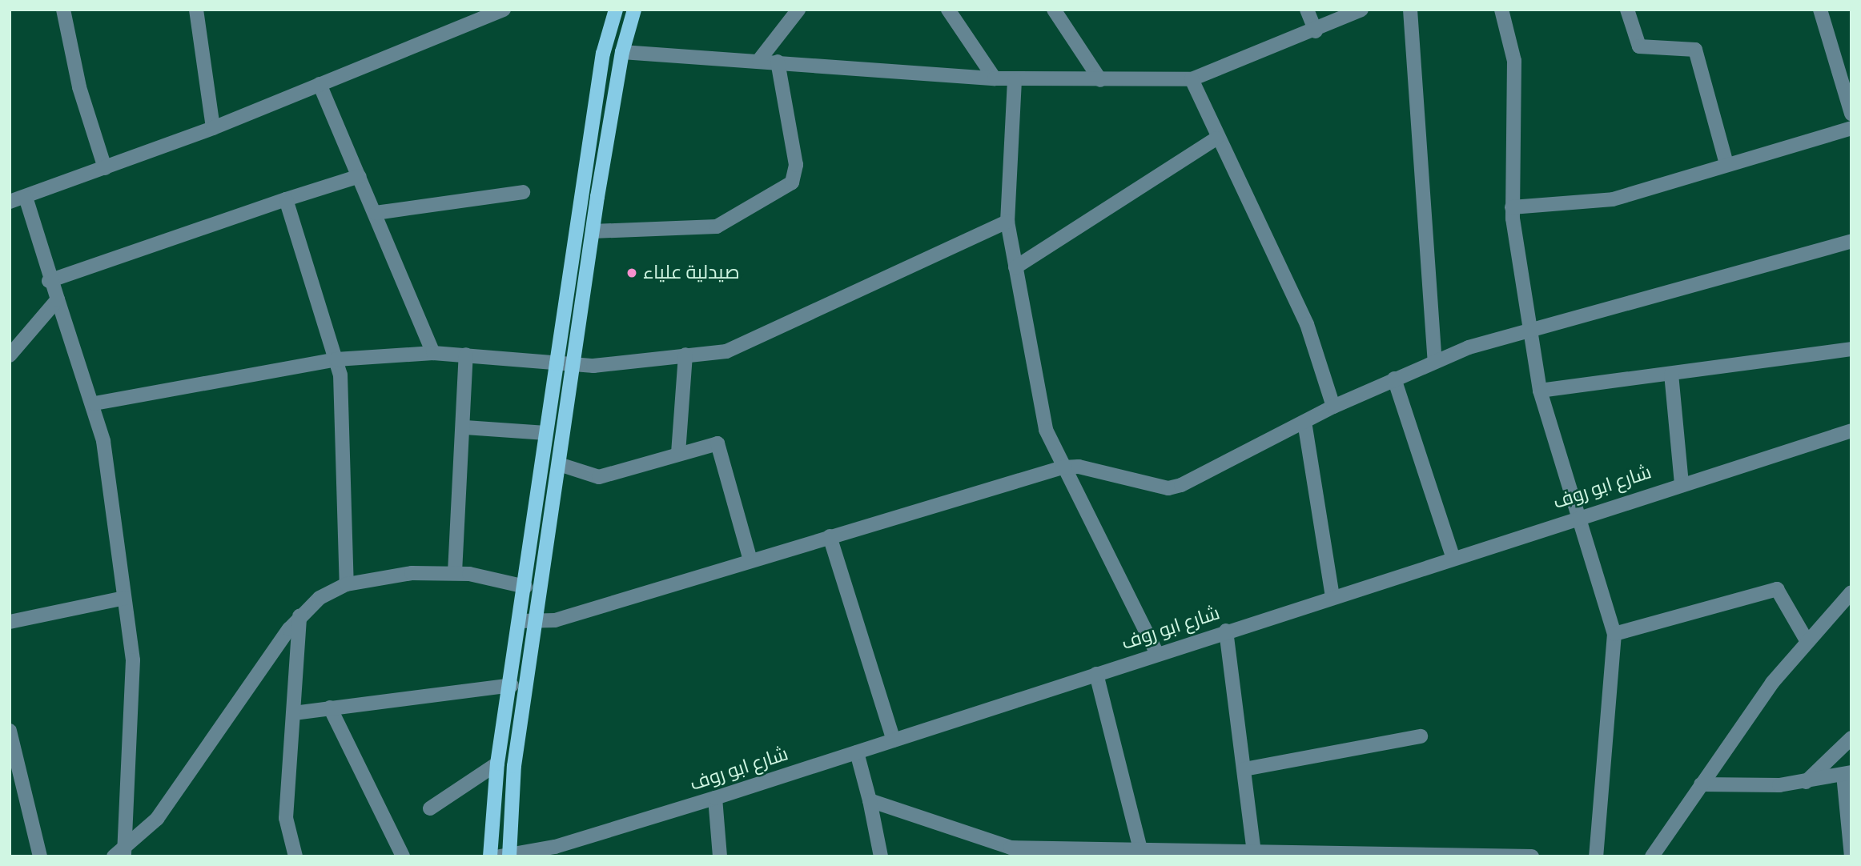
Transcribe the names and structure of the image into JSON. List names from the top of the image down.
{
  "streets": {
    "street": ["شارع ابو روف"]
  },
  "places": ["صيدلية علياء"]
}
